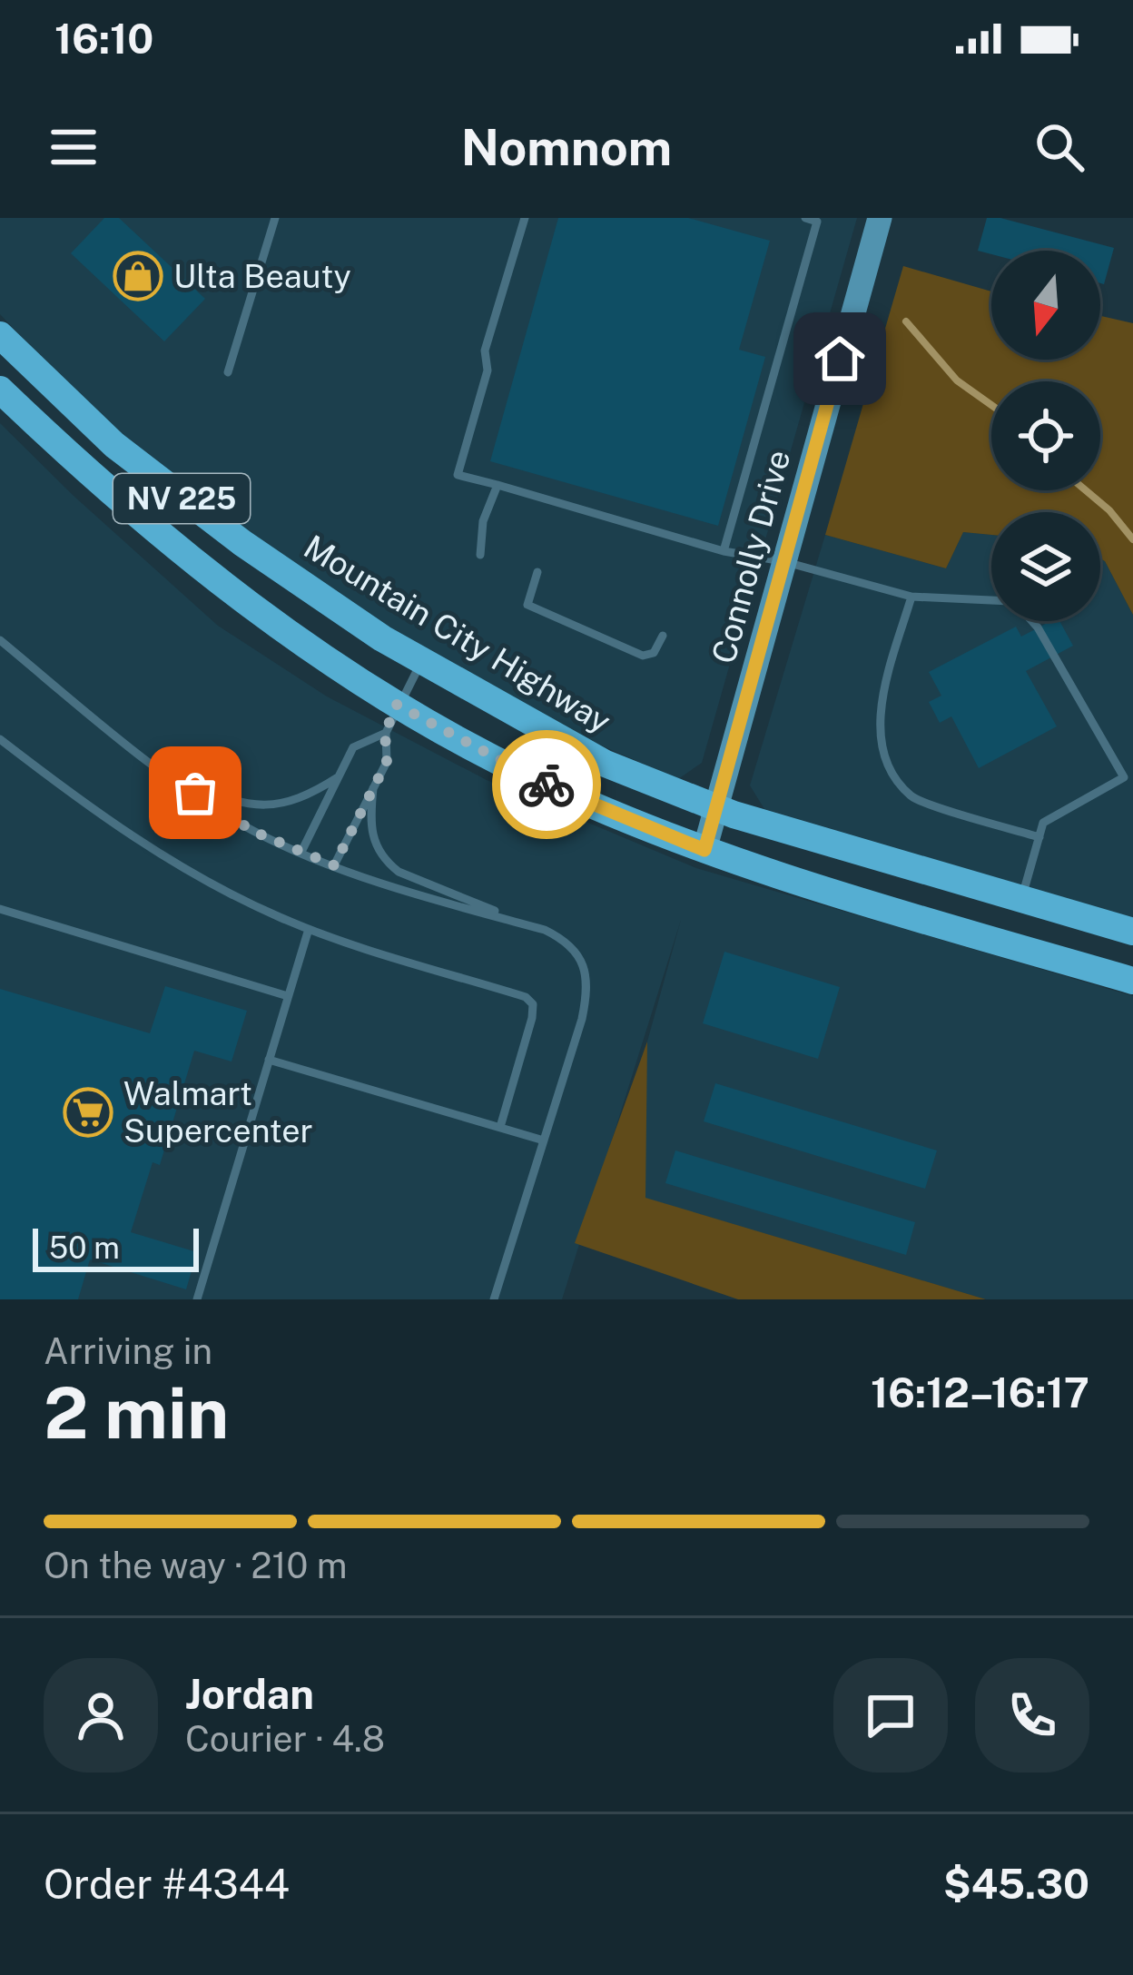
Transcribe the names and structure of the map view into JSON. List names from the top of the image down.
{
  "streets": {
    "main road": ["NV 225", "Mountain City Highway"],
    "street": ["Connolly Drive"]
  },
  "crossings": [
    ["NV 225", "Connolly Drive"],
    ["Connolly Drive", "Mountain City Highway"]
  ],
  "places": {
    "shop": ["Ulta Beauty"],
    "supermarket": ["Walmart Supercenter"]
  },
  "scale_bar": "50 m",
  "north": "bottom",
  "page": {
    "status": "16:10",
    "header": "Nomnom",
    "scale": "50 m",
    "heading": ["2 min", "Arriving in", "16:12–16:17"],
    "panel": [
      "Jordan",
      "Courier · 4.8",
      "Order #4344",
      "$45.30"
    ],
    "bar": "On the way · 210 m"
  }
}
